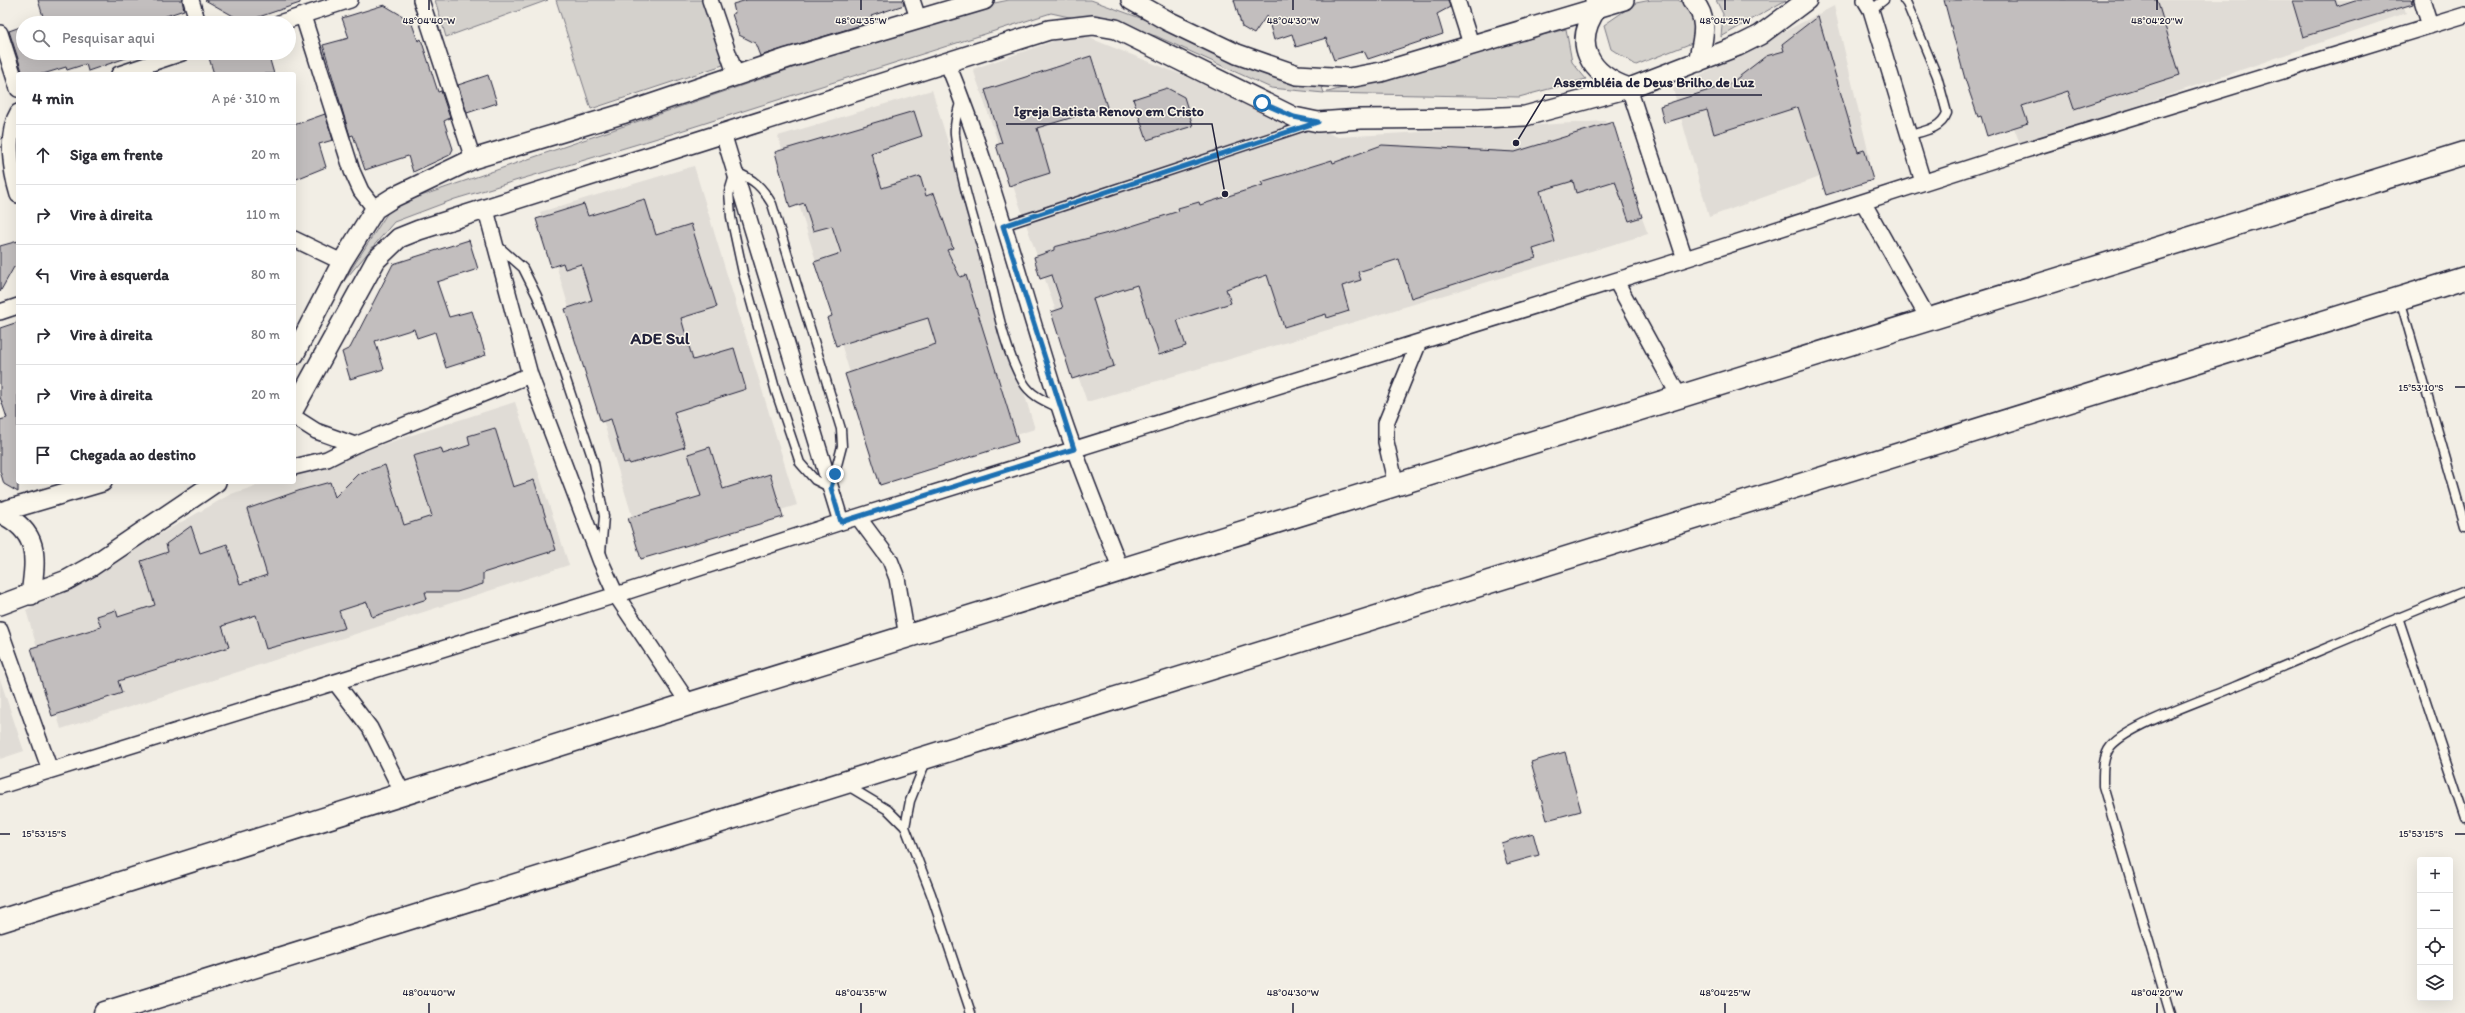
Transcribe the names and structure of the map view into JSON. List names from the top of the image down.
{
  "districts": ["ADE Sul"],
  "places": ["Assembléia de Deus Brilho de Luz", "Igreja Batista Renovo em Cristo"],
  "page": {
    "search": "Pesquisar aqui",
    "heading": ["4 min", "A pé · 310 m"],
    "list": [
      ["Siga em frente", "20 m"],
      ["Vire à direita", "110 m"],
      ["Vire à esquerda", "80 m"],
      ["Vire à direita", "80 m"],
      ["Vire à direita", "20 m"],
      "Chegada ao destino"
    ],
    "map_buttons": ["+", "−"]
  },
  "coordinates": [
    "48°04'40\"W",
    "48°04'35\"W",
    "48°04'30\"W",
    "48°04'25\"W",
    "48°04'20\"W",
    "15°53'10\"S",
    "15°53'15\"S"
  ]
}
